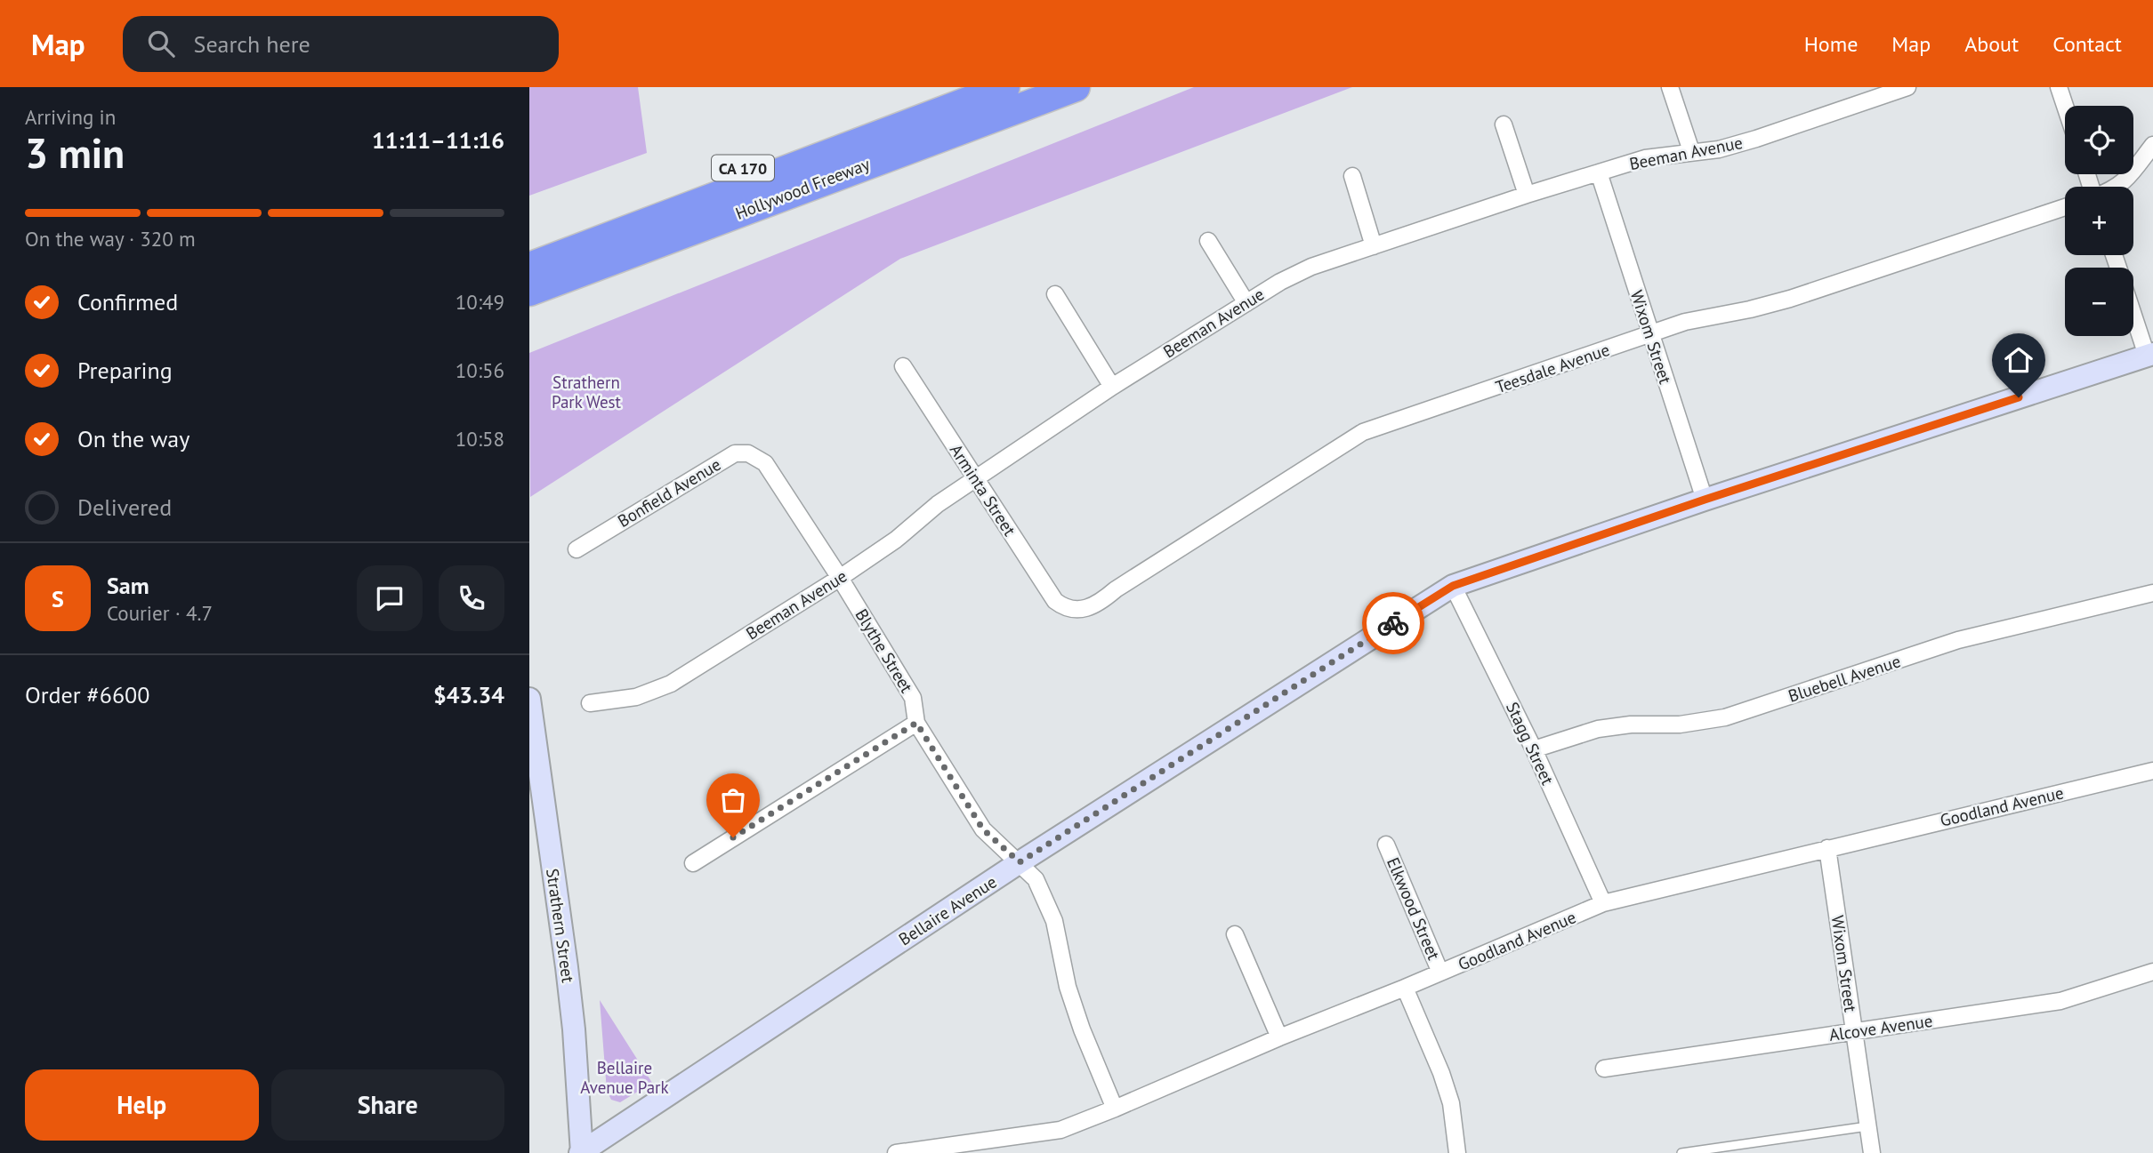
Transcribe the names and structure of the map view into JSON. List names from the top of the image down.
{
  "streets": {
    "highway": ["CA 170", "Hollywood Freeway"],
    "street": [
      "Beeman Avenue",
      "Wixom Street",
      "Teesdale Avenue",
      "Arminta Street",
      "Bonfield Avenue",
      "Blythe Street",
      "Bluebell Avenue",
      "Stagg Street",
      "Goodland Avenue",
      "Elkwood Street",
      "Bellaire Avenue",
      "Strathern Street",
      "Alcove Avenue"
    ]
  },
  "crossings": [
    ["Beeman Avenue", "Wixom Street"],
    ["Beeman Avenue", "Arminta Street"],
    ["Beeman Avenue", "Blythe Street"],
    ["Wixom Street", "Teesdale Avenue"],
    ["Wixom Street", "Goodland Avenue"],
    ["Wixom Street", "Bellaire Avenue"],
    ["Wixom Street", "Alcove Avenue"],
    ["Teesdale Avenue", "Arminta Street"],
    ["Bonfield Avenue", "Blythe Street"],
    ["Blythe Street", "Goodland Avenue"],
    ["Blythe Street", "Bellaire Avenue"],
    ["Bluebell Avenue", "Stagg Street"],
    ["Stagg Street", "Goodland Avenue"],
    ["Stagg Street", "Bellaire Avenue"],
    ["Goodland Avenue", "Elkwood Street"],
    ["Bellaire Avenue", "Strathern Street"]
  ],
  "parks": ["Strathern Park West", "Bellaire Avenue Park"],
  "page": {
    "header": "Map",
    "search": "Search here",
    "nav": [
      "Home",
      "Map",
      "About",
      "Contact"
    ],
    "heading": ["3 min", "Arriving in", "11:11–11:16"],
    "panel": [
      "Sam",
      "Courier · 4.7",
      "Order #6600",
      "$43.34"
    ],
    "map_buttons": ["+", "−"],
    "bar": "On the way · 320 m",
    "list": [
      ["Confirmed", "10:49"],
      ["Preparing", "10:56"],
      ["On the way", "10:58"],
      "Delivered"
    ],
    "round": "S",
    "buttons": ["Help", "Share"]
  }
}
